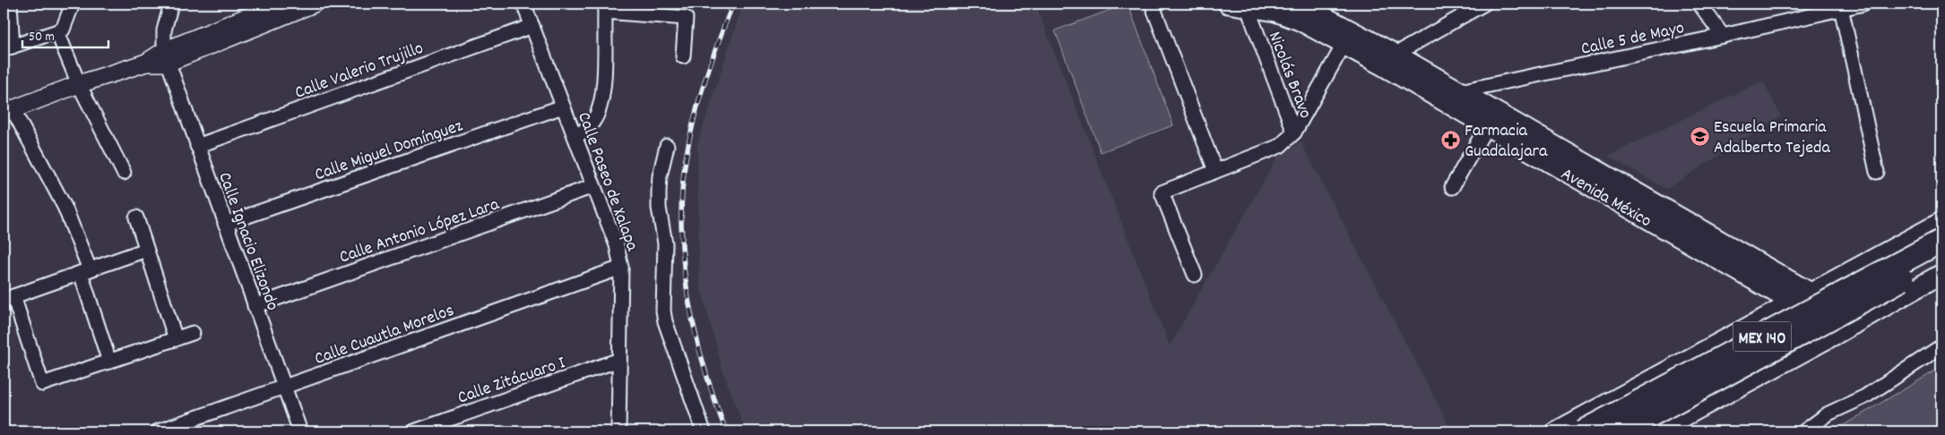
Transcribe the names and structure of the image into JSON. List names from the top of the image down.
{
  "streets": {
    "highway": ["MEX 140"],
    "main road": ["Avenida México"],
    "street": [
      "Calle 5 de Mayo",
      "Calle Valerio Trujillo",
      "Nicolás Bravo",
      "Calle Miguel Domínguez",
      "Calle Paseo de Xalapa",
      "Calle Antonio López Lara",
      "Calle Ignacio Elizondo",
      "Calle Cuautla Morelos",
      "Calle Zitácuaro I"
    ]
  },
  "crossings": [
    ["Calle 5 de Mayo", "Avenida México"],
    ["Calle Valerio Trujillo", "Calle Paseo de Xalapa"],
    ["Calle Valerio Trujillo", "Calle Ignacio Elizondo"],
    ["Nicolás Bravo", "Avenida México"],
    ["Calle Miguel Domínguez", "Calle Paseo de Xalapa"],
    ["Calle Miguel Domínguez", "Calle Ignacio Elizondo"],
    ["Calle Paseo de Xalapa", "Calle Antonio López Lara"],
    ["Calle Paseo de Xalapa", "Calle Cuautla Morelos"],
    ["Calle Paseo de Xalapa", "Calle Zitácuaro I"],
    ["Calle Antonio López Lara", "Calle Ignacio Elizondo"],
    ["Calle Ignacio Elizondo", "Calle Cuautla Morelos"]
  ],
  "places": {
    "school or university": ["Escuela Primaria Adalberto Tejeda"],
    "pharmacy": ["Farmacia Guadalajara"]
  },
  "scale_bar": "50 m"
}
